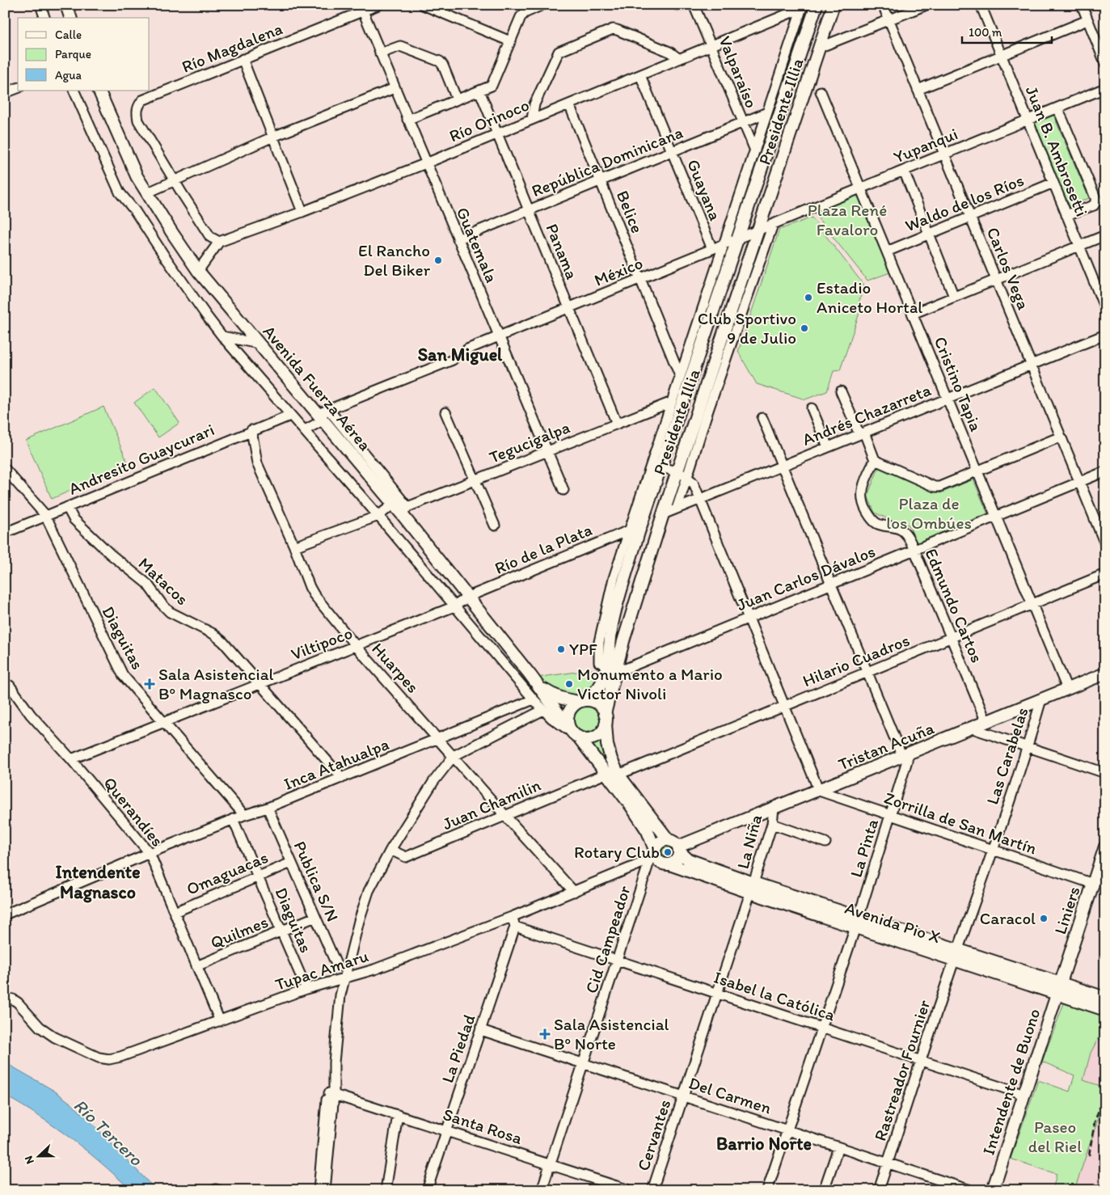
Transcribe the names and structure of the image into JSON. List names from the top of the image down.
{
  "streets": {
    "main road": [
      "Presidente Illia",
      "Avenida Fuerza Aérea",
      "Tristan Acuña",
      "Liniers",
      "Avenida Pio X",
      "Intendente de Buono"
    ],
    "street": [
      "Río Magdalena",
      "Valparaíso",
      "Río Orinoco",
      "Yupanqui",
      "Juan B. Ambrosetti",
      "República Dominicana",
      "Guayana",
      "Waldo de los Ríos",
      "Belice",
      "Guatemala",
      "Panama",
      "Carlos Vega",
      "México",
      "Cristino Tapia",
      "Andrés Chazarreta",
      "Tegucigalpa",
      "Andresito Guaycurari",
      "Río de la Plata",
      "Juan Carlos Dávalos",
      "Matacos",
      "Edmundo Cartos",
      "Diaguitas",
      "Viltipoco",
      "Hilario Cuadros",
      "Huarpes",
      "Las Carabelas",
      "Inca Atahualpa",
      "Juan Chamilin",
      "Querandíes",
      "Zorrilla de San Martín",
      "La Niña",
      "La Pinta",
      "Omaguacas",
      "Publica S/N",
      "Quilmes",
      "Cid Campeador",
      "Tupac Amaru",
      "Isabel la Católica",
      "La Piedad",
      "Rastreador Fournier",
      "Del Carmen",
      "Santa Rosa",
      "Cervantes"
    ]
  },
  "crossings": [
    ["Río Magdalena", "Guatemala"],
    ["Valparaíso", "Río Orinoco"],
    ["Valparaíso", "República Dominicana"],
    ["Presidente Illia", "Yupanqui"],
    ["Presidente Illia", "México"],
    ["Presidente Illia", "Avenida Fuerza Aérea"],
    ["Presidente Illia", "Andrés Chazarreta"],
    ["Presidente Illia", "Juan Carlos Dávalos"],
    ["Río Orinoco", "Guayana"],
    ["Río Orinoco", "Belice"],
    ["Río Orinoco", "Guatemala"],
    ["Río Orinoco", "Panama"],
    ["Yupanqui", "Juan B. Ambrosetti"],
    ["Yupanqui", "Carlos Vega"],
    ["Yupanqui", "México"],
    ["Yupanqui", "Cristino Tapia"],
    ["Juan B. Ambrosetti", "Waldo de los Ríos"],
    ["República Dominicana", "Guayana"],
    ["República Dominicana", "Belice"],
    ["República Dominicana", "Guatemala"],
    ["República Dominicana", "Panama"],
    ["Guayana", "México"],
    ["Waldo de los Ríos", "Carlos Vega"],
    ["Waldo de los Ríos", "Cristino Tapia"],
    ["Belice", "México"],
    ["Guatemala", "México"],
    ["Guatemala", "Tegucigalpa"],
    ["Panama", "México"],
    ["Panama", "Tegucigalpa"],
    ["Carlos Vega", "Andrés Chazarreta"],
    ["Carlos Vega", "Juan Carlos Dávalos"],
    ["Cristino Tapia", "Andrés Chazarreta"],
    ["Cristino Tapia", "Juan Carlos Dávalos"],
    ["Cristino Tapia", "Hilario Cuadros"],
    ["Cristino Tapia", "Tristan Acuña"],
    ["Avenida Fuerza Aérea", "Tegucigalpa"],
    ["Avenida Fuerza Aérea", "Río de la Plata"],
    ["Avenida Fuerza Aérea", "Viltipoco"],
    ["Avenida Fuerza Aérea", "Tristan Acuña"],
    ["Avenida Fuerza Aérea", "Juan Chamilin"],
    ["Avenida Fuerza Aérea", "Avenida Pio X"],
    ["Avenida Fuerza Aérea", "Cid Campeador"],
    ["Avenida Fuerza Aérea", "Tupac Amaru"],
    ["Andresito Guaycurari", "Matacos"],
    ["Andresito Guaycurari", "Diaguitas"],
    ["Andresito Guaycurari", "Huarpes"],
    ["Río de la Plata", "Viltipoco"],
    ["Juan Carlos Dávalos", "Edmundo Cartos"],
    ["Matacos", "Viltipoco"],
    ["Matacos", "Inca Atahualpa"],
    ["Edmundo Cartos", "Hilario Cuadros"],
    ["Edmundo Cartos", "Tristan Acuña"],
    ["Diaguitas", "Viltipoco"],
    ["Diaguitas", "Inca Atahualpa"],
    ["Diaguitas", "Omaguacas"],
    ["Diaguitas", "Quilmes"],
    ["Diaguitas", "Tupac Amaru"],
    ["Viltipoco", "Huarpes"],
    ["Viltipoco", "Querandíes"],
    ["Huarpes", "Inca Atahualpa"],
    ["Huarpes", "Juan Chamilin"],
    ["Huarpes", "Tupac Amaru"],
    ["Tristan Acuña", "Las Carabelas"],
    ["Tristan Acuña", "Zorrilla de San Martín"],
    ["Tristan Acuña", "La Niña"],
    ["Tristan Acuña", "La Pinta"],
    ["Tristan Acuña", "Avenida Pio X"],
    ["Tristan Acuña", "Cid Campeador"],
    ["Tristan Acuña", "Tupac Amaru"],
    ["Las Carabelas", "Zorrilla de San Martín"],
    ["Las Carabelas", "Avenida Pio X"],
    ["Las Carabelas", "Rastreador Fournier"],
    ["Inca Atahualpa", "Querandíes"],
    ["Inca Atahualpa", "Publica S/N"],
    ["Querandíes", "Omaguacas"],
    ["Querandíes", "Quilmes"],
    ["Querandíes", "Tupac Amaru"],
    ["Zorrilla de San Martín", "La Pinta"],
    ["Zorrilla de San Martín", "Liniers"],
    ["La Niña", "Avenida Pio X"],
    ["La Niña", "Cervantes"],
    ["La Pinta", "Avenida Pio X"],
    ["La Pinta", "Isabel la Católica"],
    ["La Pinta", "Del Carmen"],
    ["Omaguacas", "Publica S/N"],
    ["Publica S/N", "Quilmes"],
    ["Liniers", "Avenida Pio X"],
    ["Liniers", "Intendente de Buono"],
    ["Avenida Pio X", "Cid Campeador"],
    ["Avenida Pio X", "Tupac Amaru"],
    ["Avenida Pio X", "Rastreador Fournier"],
    ["Avenida Pio X", "Intendente de Buono"],
    ["Avenida Pio X", "Cervantes"],
    ["Cid Campeador", "Tupac Amaru"],
    ["Cid Campeador", "Isabel la Católica"],
    ["Cid Campeador", "Del Carmen"],
    ["Cid Campeador", "Santa Rosa"],
    ["Isabel la Católica", "La Piedad"],
    ["Isabel la Católica", "Rastreador Fournier"],
    ["Isabel la Católica", "Intendente de Buono"],
    ["Isabel la Católica", "Cervantes"],
    ["La Piedad", "Del Carmen"],
    ["La Piedad", "Santa Rosa"],
    ["Rastreador Fournier", "Del Carmen"],
    ["Del Carmen", "Cervantes"]
  ],
  "districts": ["San Miguel", "Intendente Magnasco", "Barrio Norte"],
  "water": ["Río Tercero"],
  "parks": ["Plaza René Favaloro", "Plaza de los Ombúes", "Paseo del Riel"],
  "places": {
    "other": [
      "El Rancho Del Biker",
      "Estadio Aniceto Hortal",
      "Club Sportivo 9 de Julio",
      "YPF",
      "Monumento a Mario Victor Nivoli",
      "Rotary Club",
      "Caracol"
    ],
    "health": ["Sala Asistencial Bº Magnasco", "Sala Asistencial Bº Norte"]
  },
  "legend": ["Calle", "Parque", "Agua"],
  "scale_bar": "100 m",
  "north": "left"
}
